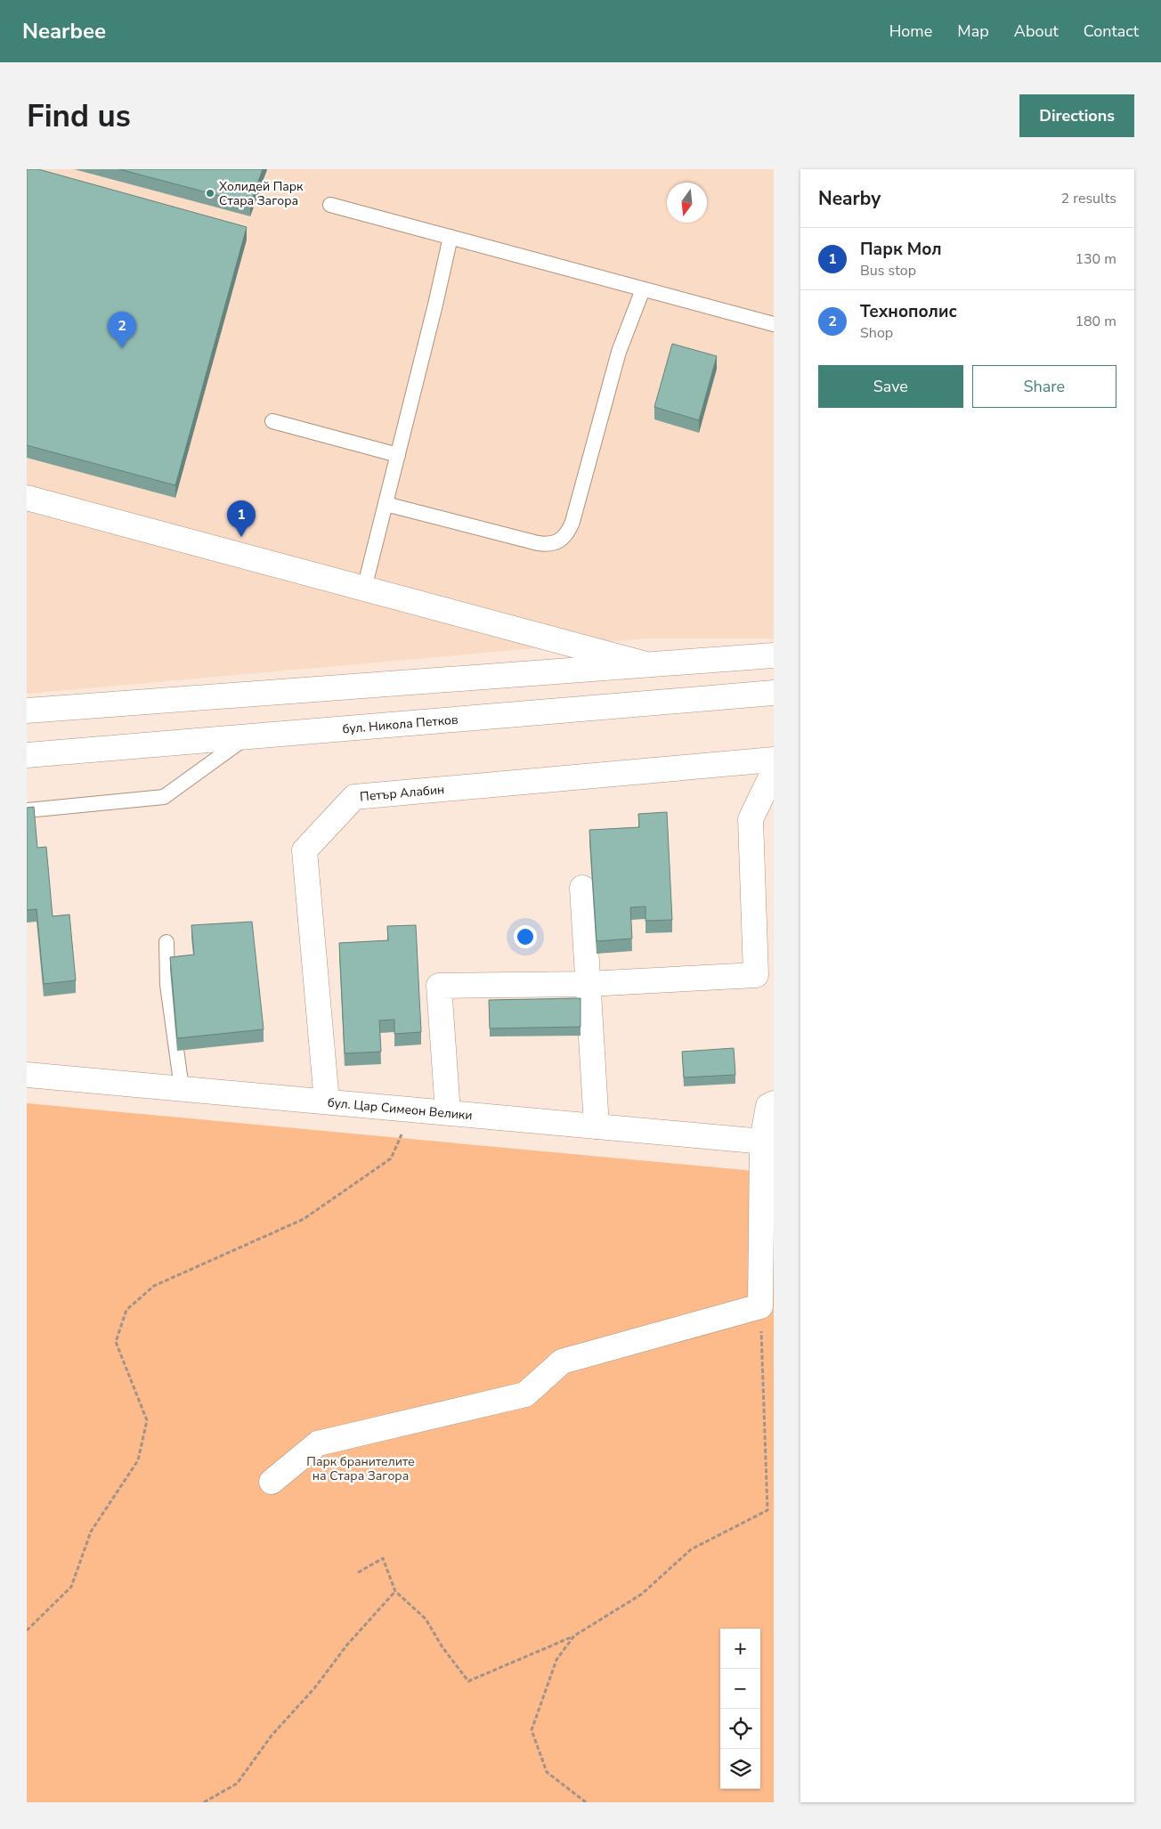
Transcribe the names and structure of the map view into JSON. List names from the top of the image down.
{
  "streets": {
    "street": ["бул. Никола Петков", "Петър Алабин", "бул. Цар Симеон Велики"]
  },
  "crossings": [
    ["Петър Алабин", "бул. Цар Симеон Велики"]
  ],
  "parks": ["Парк бранителите на Стара Загора"],
  "places": ["Холидей Парк Стара Загора"],
  "north": "bottom",
  "page": {
    "header": "Nearbee",
    "nav": [
      "Home",
      "Map",
      "About",
      "Contact"
    ],
    "buttons": [
      "Directions",
      ["Save", "Share"]
    ],
    "title": "Find us",
    "heading": ["Nearby", "2 results"],
    "list": [
      {
        "mark": "1",
        "name": "Парк Мол",
        "note": "Bus stop",
        "value": "130 m"
      },
      {
        "mark": "2",
        "name": "Технополис",
        "note": "Shop",
        "value": "180 m"
      }
    ],
    "pins": ["2", "1"],
    "map_buttons": ["+", "−"]
  }
}
